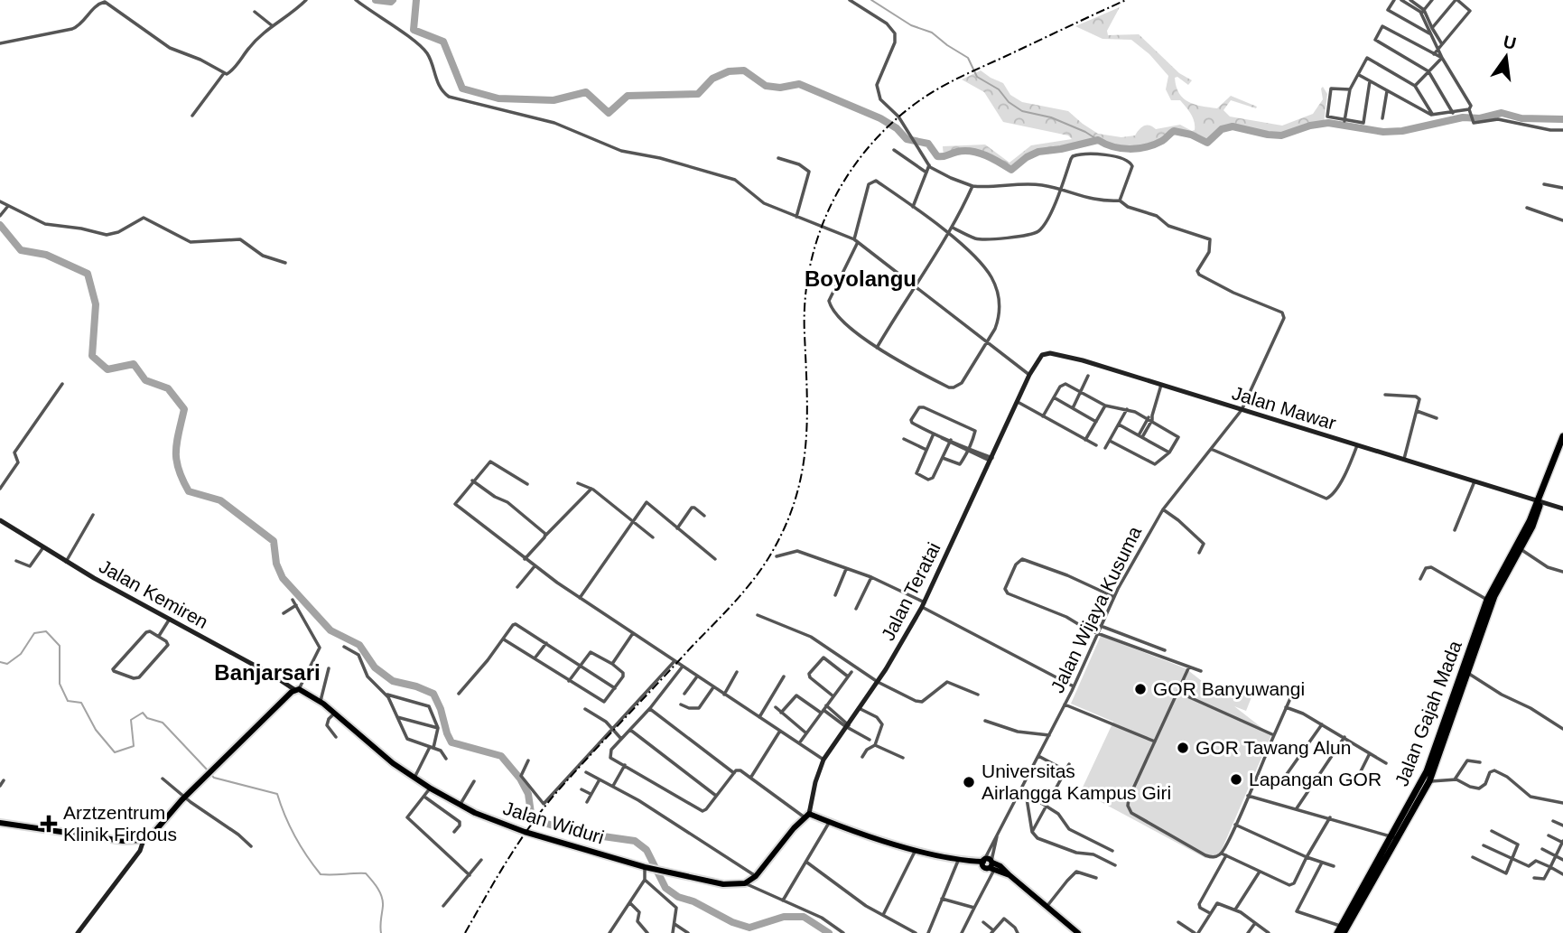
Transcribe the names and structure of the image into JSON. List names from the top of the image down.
{
  "streets": {
    "highway": ["Jalan Gajah Mada"],
    "main road": ["Jalan Widuri"],
    "street": [
      "Jalan Mawar",
      "Jalan Teratai",
      "Jalan Kemiren",
      "Jalan Wijaya Kusuma"
    ]
  },
  "crossings": [
    ["Jalan Mawar", "Jalan Teratai"],
    ["Jalan Mawar", "Jalan Wijaya Kusuma"],
    ["Jalan Mawar", "Jalan Gajah Mada"],
    ["Jalan Kemiren", "Jalan Widuri"]
  ],
  "districts": ["Boyolangu", "Banjarsari"],
  "places": {
    "other": [
      "GOR Banyuwangi",
      "GOR Tawang Alun",
      "Lapangan GOR",
      "Universitas Airlangga Kampus Giri"
    ],
    "health": ["Arztzentrum Klinik Firdous"]
  },
  "north": "top"
}
